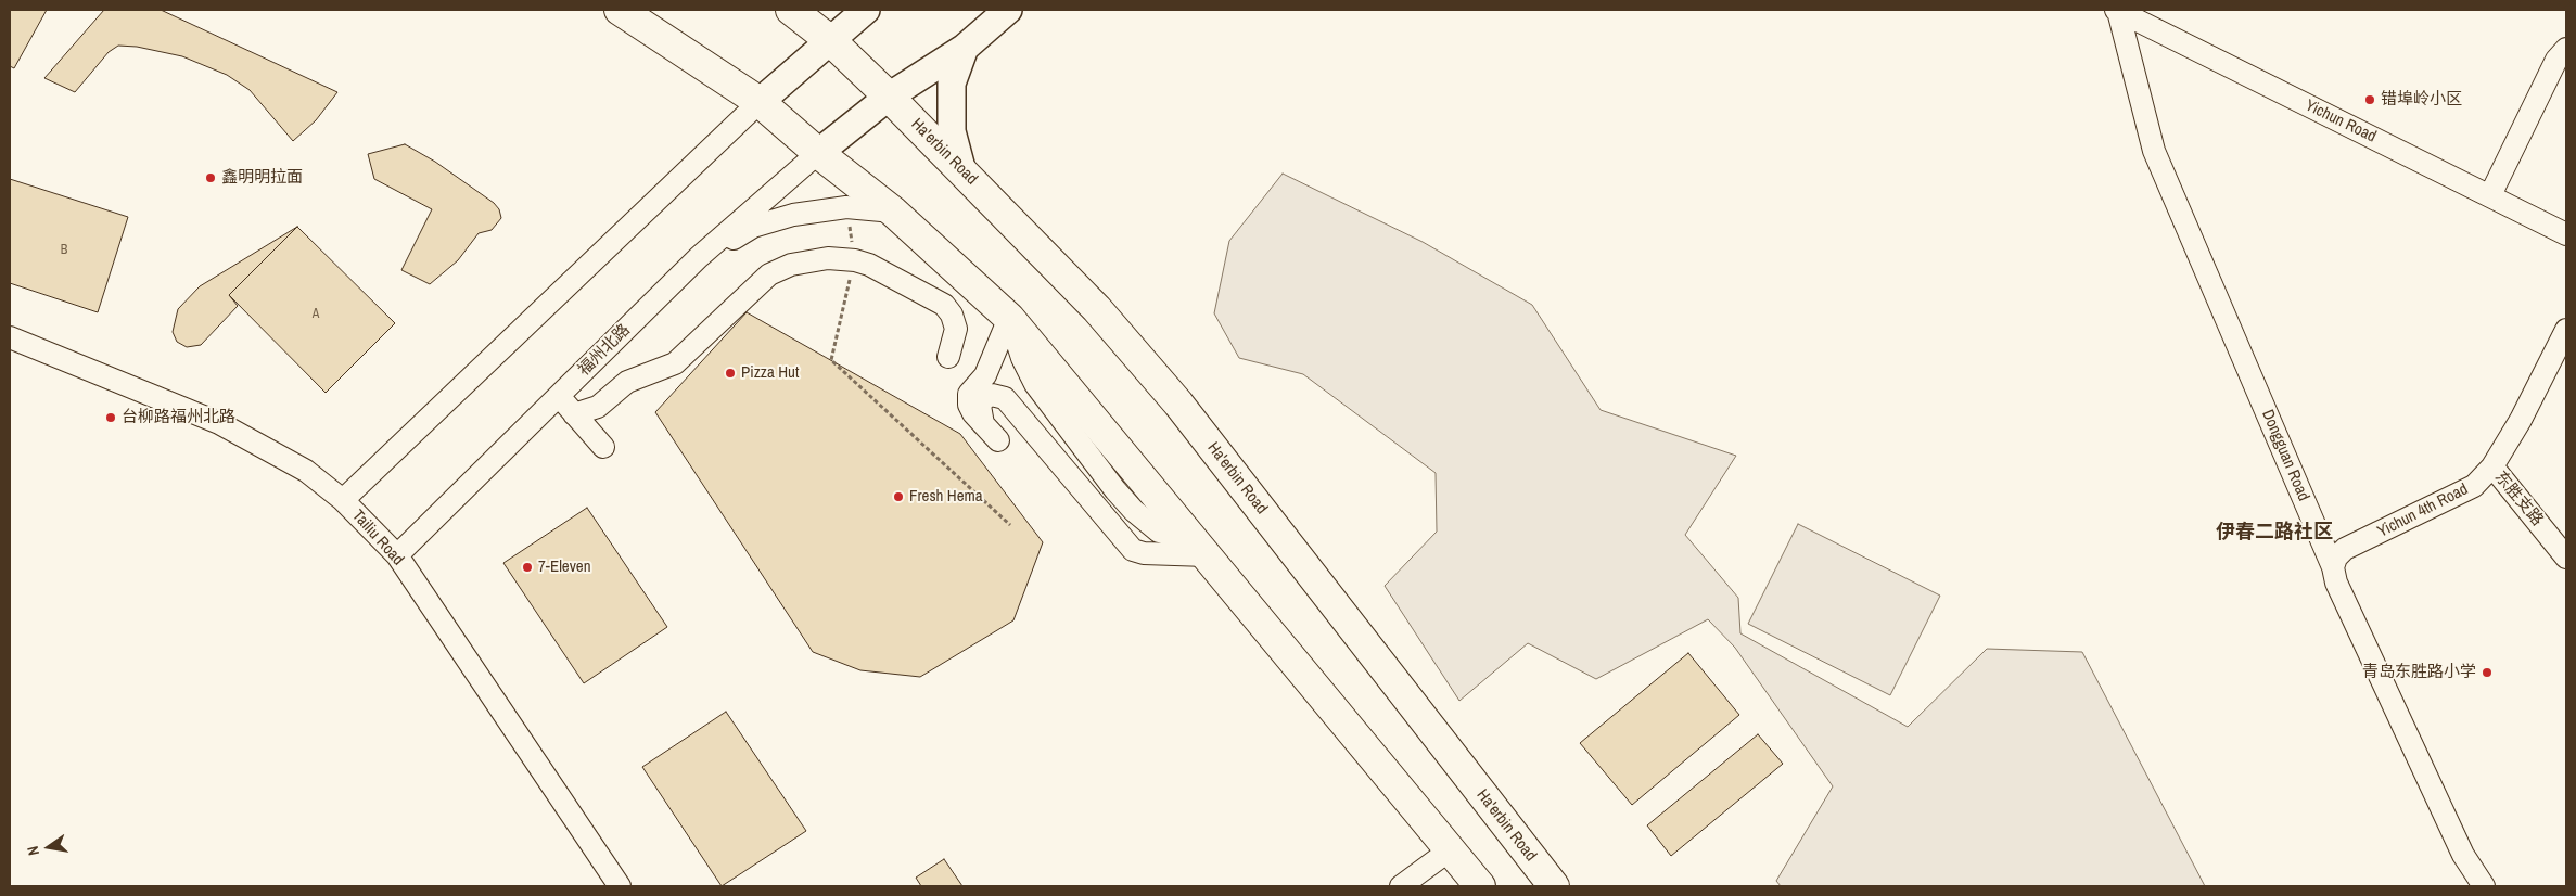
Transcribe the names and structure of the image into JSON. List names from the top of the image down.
{
  "streets": {
    "highway": ["Ha'erbin Road"],
    "street": [
      "Yichun Road",
      "福州北路",
      "Dongguan Road",
      "东胜支路",
      "Yichun 4th Road",
      "Tailiu Road"
    ]
  },
  "crossings": [
    ["Yichun Road", "Dongguan Road"],
    ["福州北路", "Tailiu Road"],
    ["Dongguan Road", "Yichun 4th Road"],
    ["东胜支路", "Yichun 4th Road"]
  ],
  "districts": ["伊春二路社区"],
  "places": [
    "错埠岭小区",
    "鑫明明拉面",
    "Pizza Hut",
    "台柳路福州北路",
    "Fresh Hema",
    "7-Eleven",
    "青岛东胜路小学"
  ],
  "house_numbers": ["B", "A"],
  "north": "left"
}
